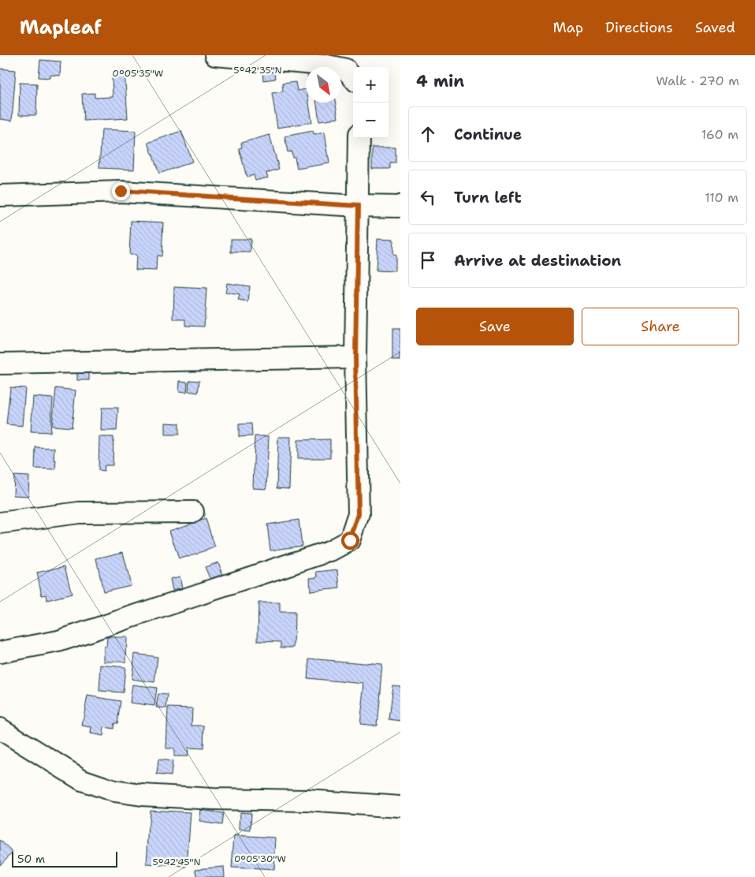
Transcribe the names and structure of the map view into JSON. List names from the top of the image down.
{
  "scale_bar": "50 m",
  "north": "bottom right",
  "page": {
    "header": "Mapleaf",
    "nav": ["Map", "Directions", "Saved"],
    "heading": ["4 min", "Walk · 270 m"],
    "map_buttons": ["+", "−"],
    "list": [
      ["Continue", "160 m"],
      ["Turn left", "110 m"],
      "Arrive at destination"
    ],
    "buttons": ["Save", "Share"],
    "scale": "50 m"
  },
  "coordinates": [
    "5°42'35\"N",
    "0°05'35\"W",
    "0°05'30\"W",
    "5°42'45\"N"
  ]
}
